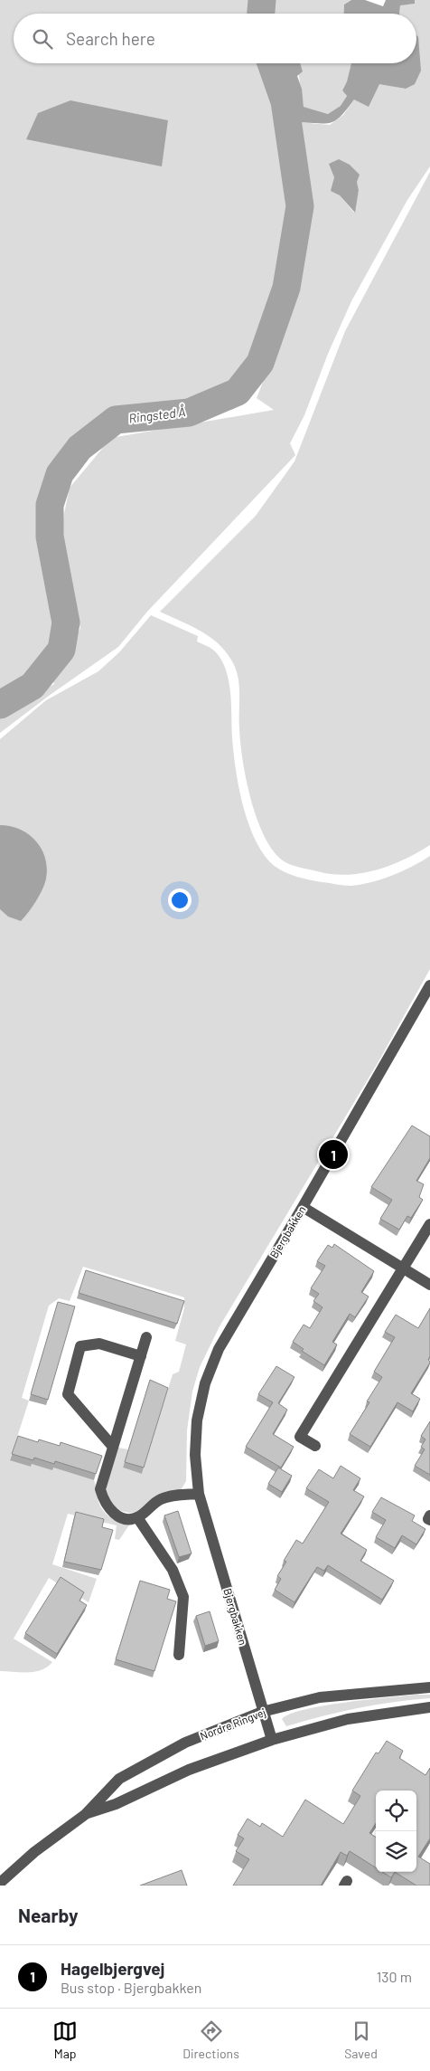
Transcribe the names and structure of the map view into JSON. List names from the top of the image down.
{
  "streets": {
    "street": ["Bjergbakken", "Nordre Ringvej"]
  },
  "crossings": [
    ["Bjergbakken", "Nordre Ringvej"]
  ],
  "water": ["Ringsted Å"],
  "page": {
    "search": "Search here",
    "pins": "1",
    "heading": "Nearby",
    "list": [
      {
        "mark": "1",
        "name": "Hagelbjergvej",
        "note": "Bus stop · Bjergbakken",
        "value": "130 m"
      }
    ],
    "nav": ["Map", "Directions", "Saved"]
  }
}
